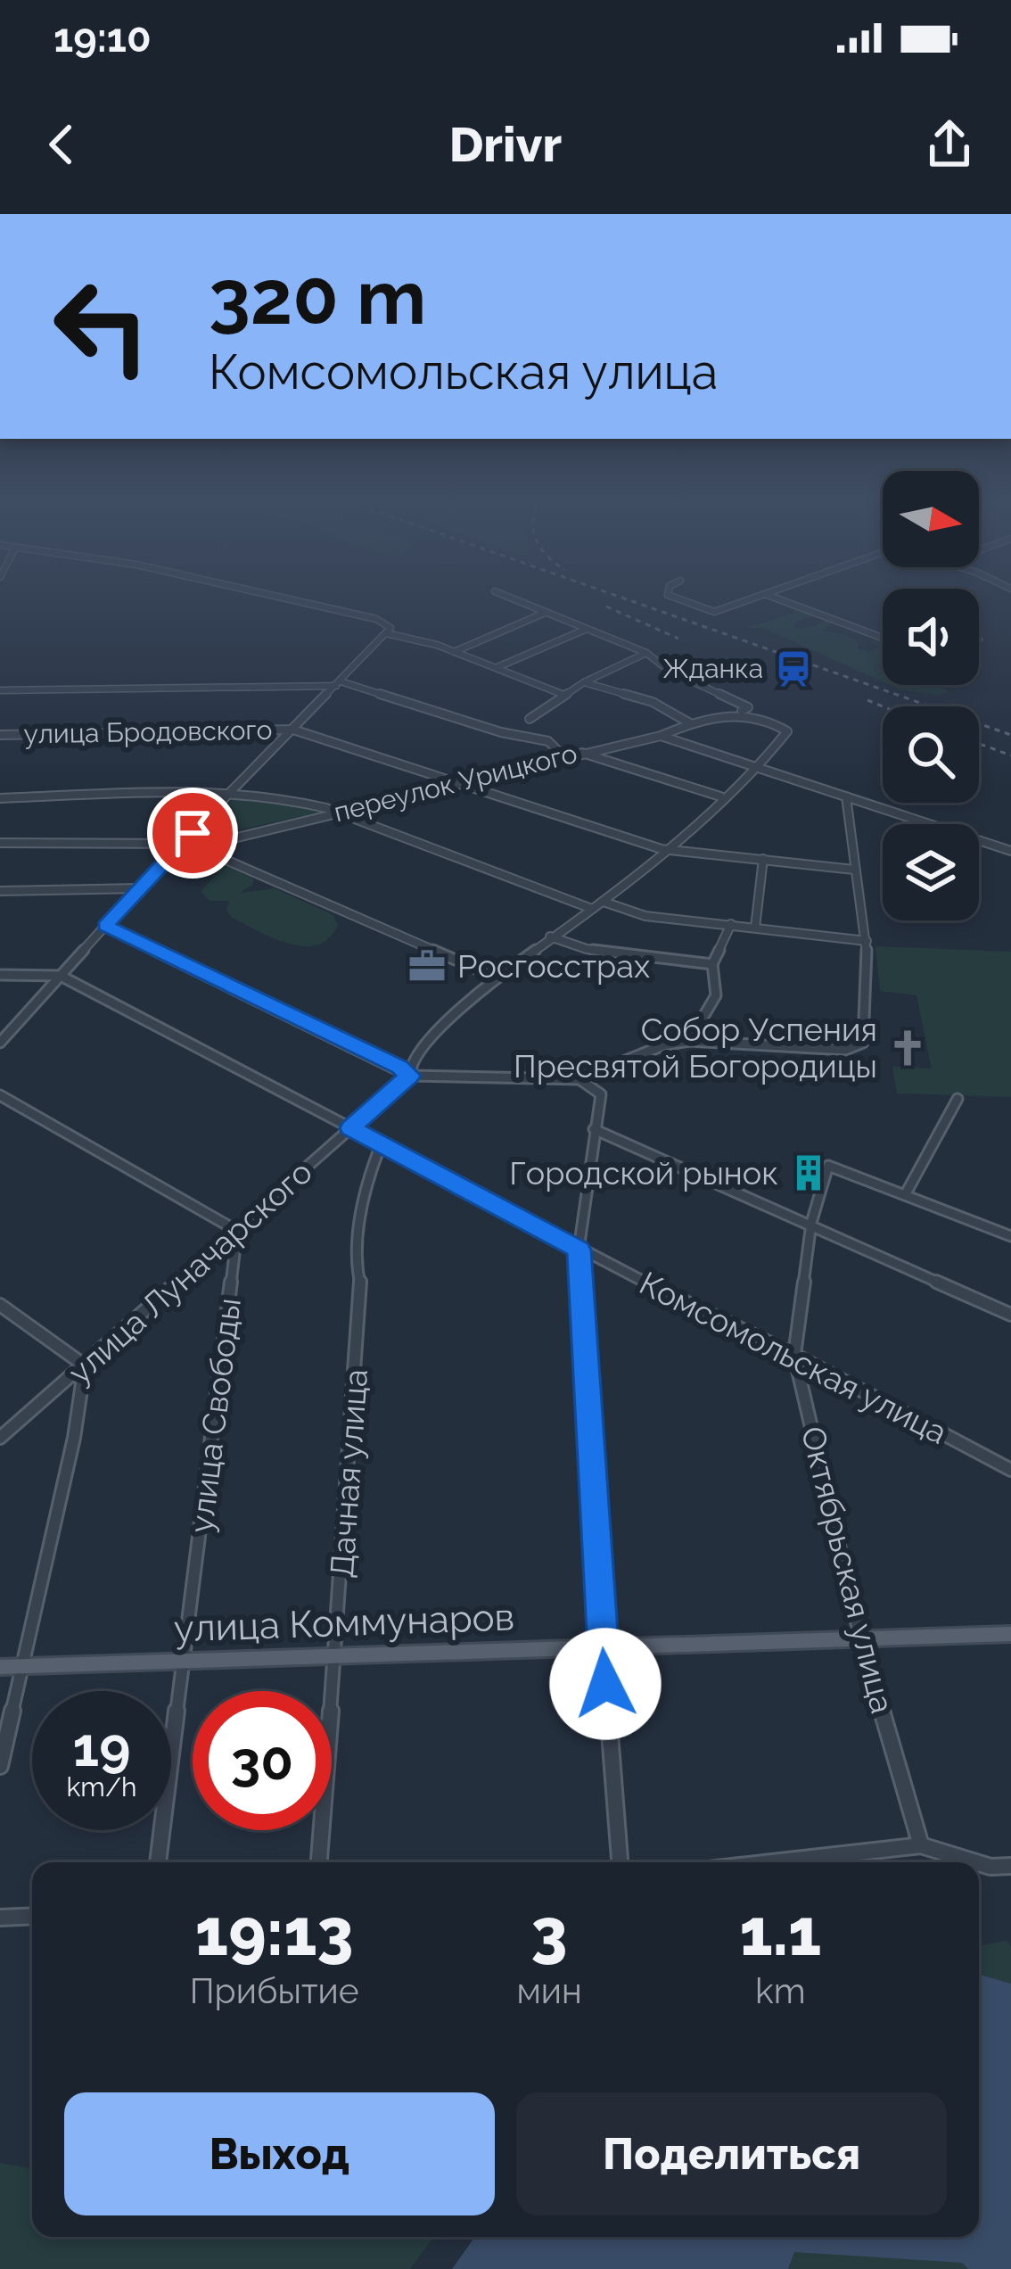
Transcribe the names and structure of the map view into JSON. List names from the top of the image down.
{
  "streets": {
    "main road": ["улица Коммунаров"],
    "street": [
      "улица Бродовского",
      "переулок Урицкого",
      "улица Луначарского",
      "Комсомольская улица",
      "улица Свободы",
      "Дачная улица",
      "Октябрьская улица"
    ]
  },
  "crossings": [
    ["улица Бродовского", "переулок Урицкого"],
    ["улица Бродовского", "улица Луначарского"],
    ["улица Луначарского", "Комсомольская улица"],
    ["улица Луначарского", "улица Свободы"],
    ["Комсомольская улица", "Дачная улица"],
    ["Комсомольская улица", "Октябрьская улица"],
    ["улица Свободы", "улица Коммунаров"],
    ["Дачная улица", "улица Коммунаров"],
    ["Октябрьская улица", "улица Коммунаров"]
  ],
  "places": {
    "station": ["Жданка"],
    "office": ["Росгосстрах"],
    "church": ["Собор Успения Пресвятой Богородицы"],
    "building": ["Городской рынок"]
  },
  "north": "right",
  "page": {
    "status": "19:10",
    "header": "Drivr",
    "turn": ["320 m", "Комсомольская улица"],
    "speed": "19 km/h",
    "limit": "30",
    "eta": [
      "19:13",
      "Прибытие",
      "3",
      "мин",
      "1.1",
      "km"
    ],
    "buttons": ["Выход", "Поделиться"]
  }
}
